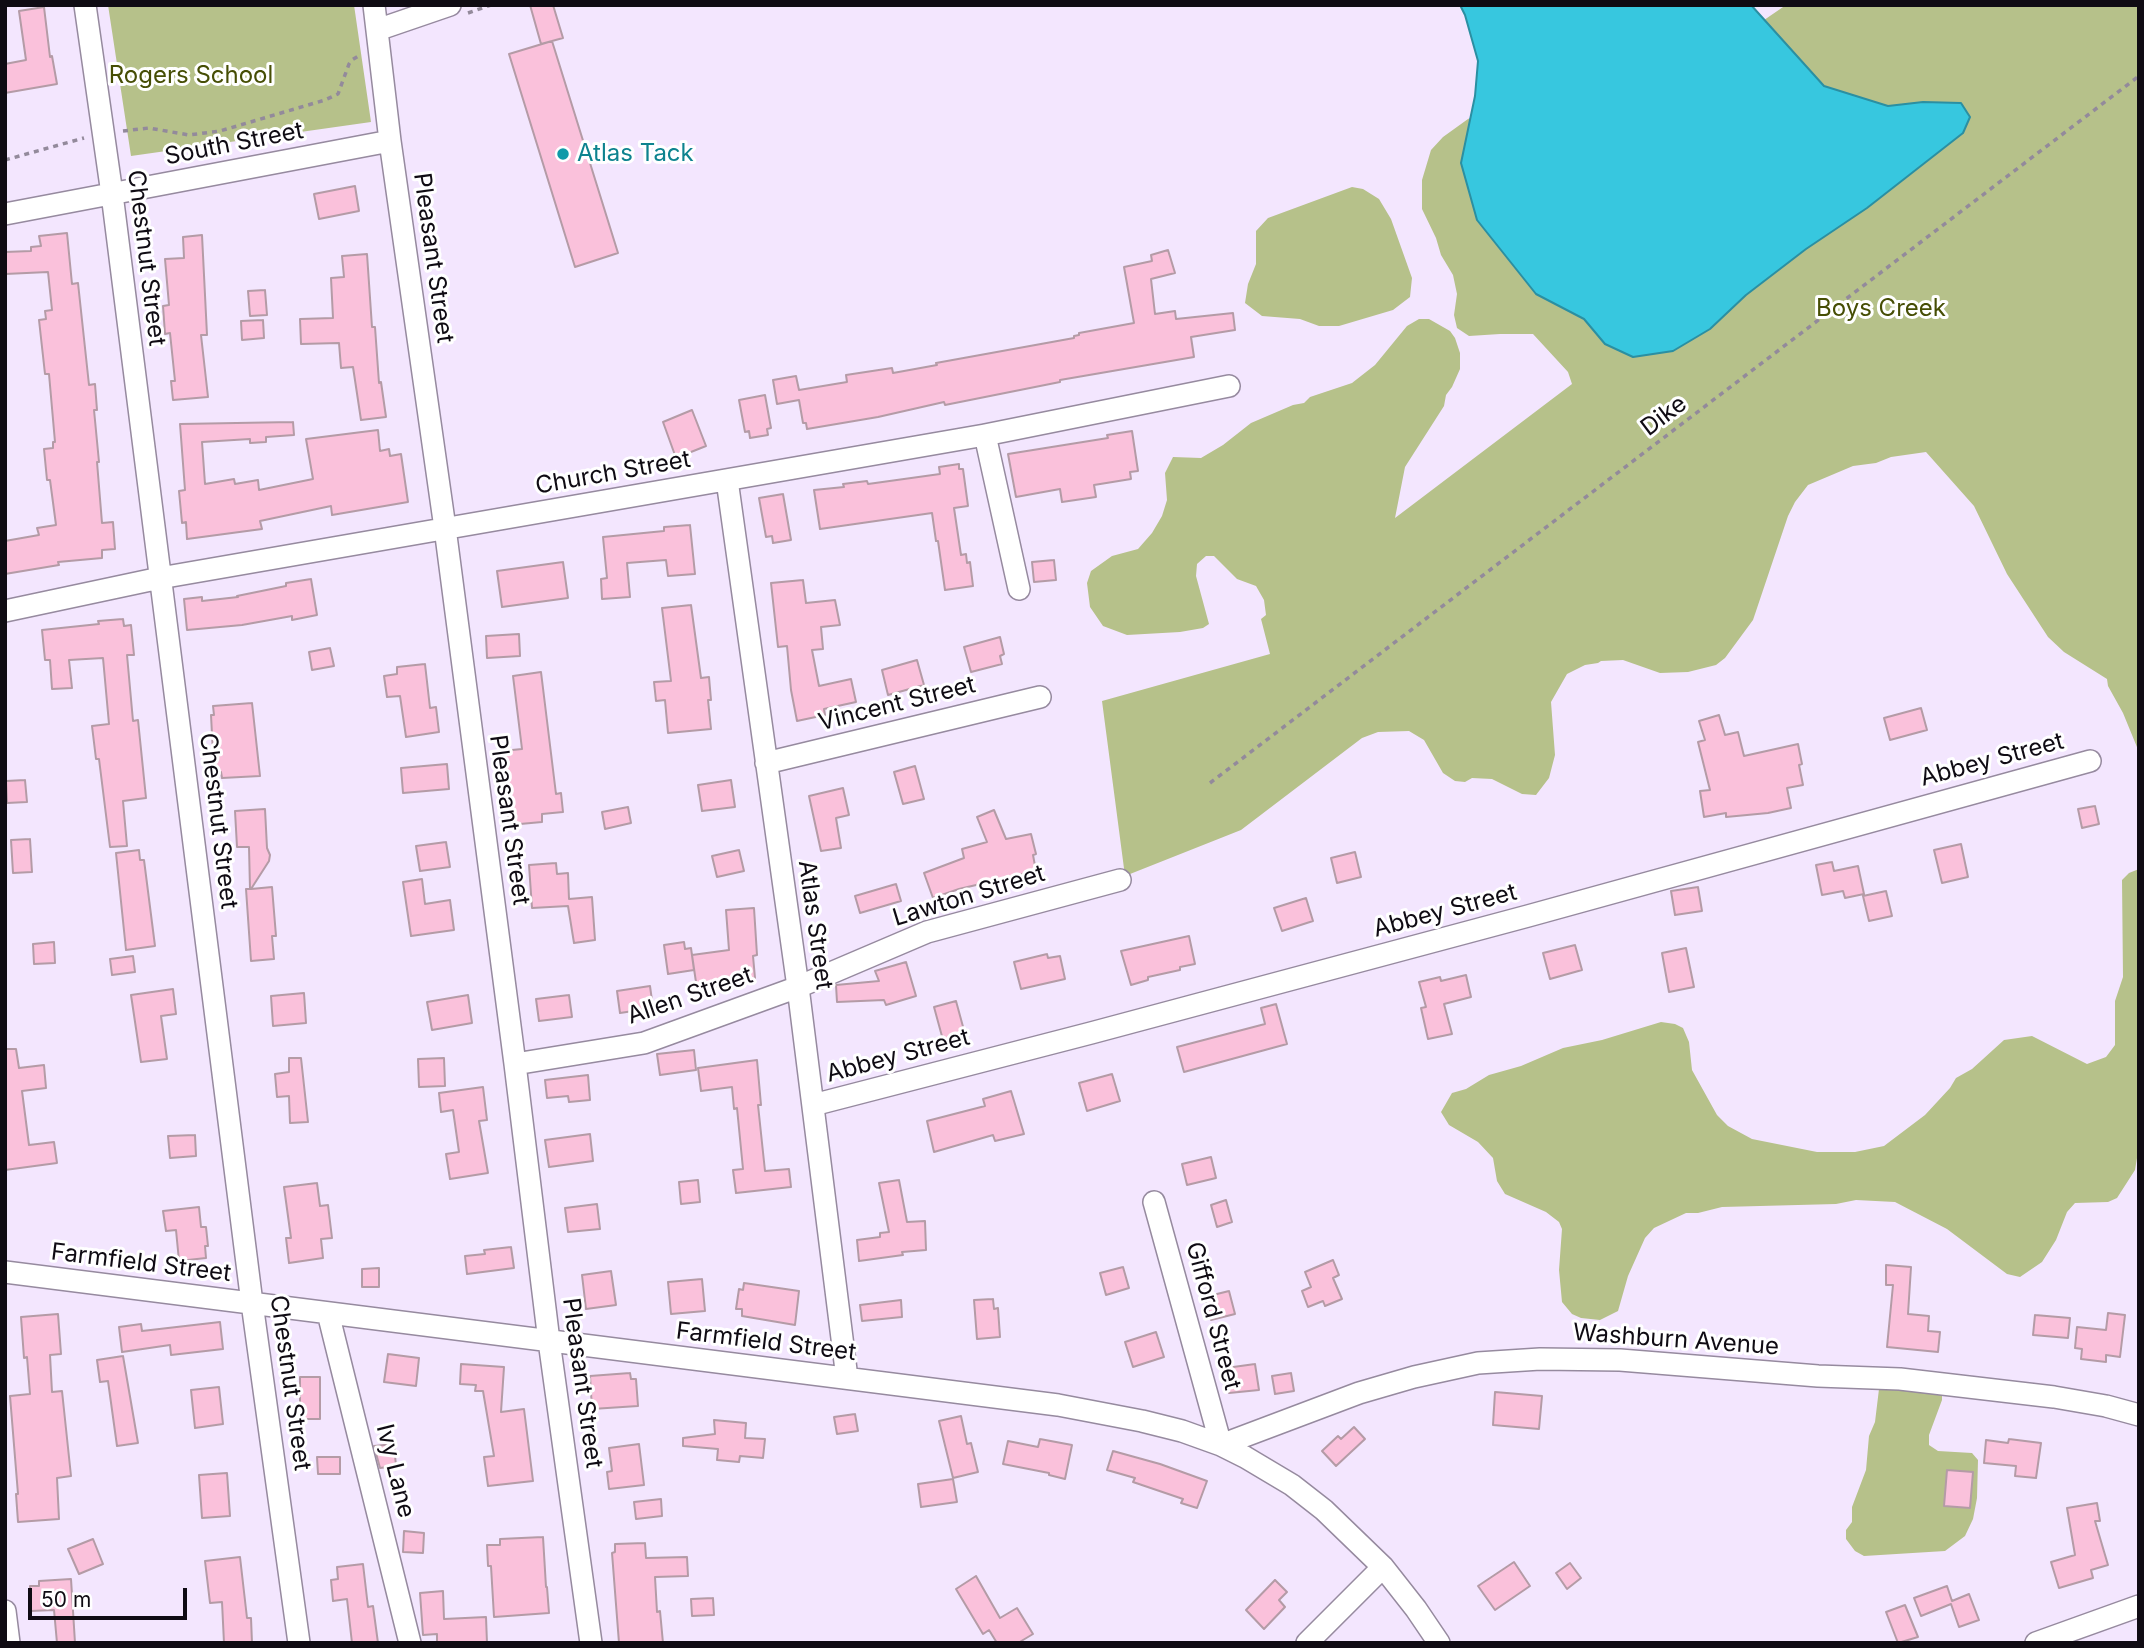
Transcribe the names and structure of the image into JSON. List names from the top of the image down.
{
  "streets": {
    "street": [
      "South Street",
      "Chestnut Street",
      "Pleasant Street",
      "Church Street",
      "Vincent Street",
      "Abbey Street",
      "Lawton Street",
      "Atlas Street",
      "Allen Street",
      "Farmfield Street",
      "Gifford Street",
      "Washburn Avenue",
      "Ivy Lane"
    ],
    "path": ["Dike"]
  },
  "crossings": [
    ["South Street", "Chestnut Street"],
    ["South Street", "Pleasant Street"],
    ["Chestnut Street", "Church Street"],
    ["Chestnut Street", "Farmfield Street"],
    ["Pleasant Street", "Church Street"],
    ["Pleasant Street", "Allen Street"],
    ["Pleasant Street", "Farmfield Street"],
    ["Church Street", "Atlas Street"],
    ["Vincent Street", "Atlas Street"],
    ["Abbey Street", "Atlas Street"],
    ["Lawton Street", "Atlas Street"],
    ["Lawton Street", "Allen Street"],
    ["Atlas Street", "Allen Street"],
    ["Atlas Street", "Farmfield Street"],
    ["Farmfield Street", "Gifford Street"],
    ["Farmfield Street", "Washburn Avenue"],
    ["Farmfield Street", "Ivy Lane"],
    ["Gifford Street", "Washburn Avenue"]
  ],
  "parks": ["Rogers School", "Boys Creek"],
  "places": ["Atlas Tack"],
  "scale_bar": "50 m"
}
